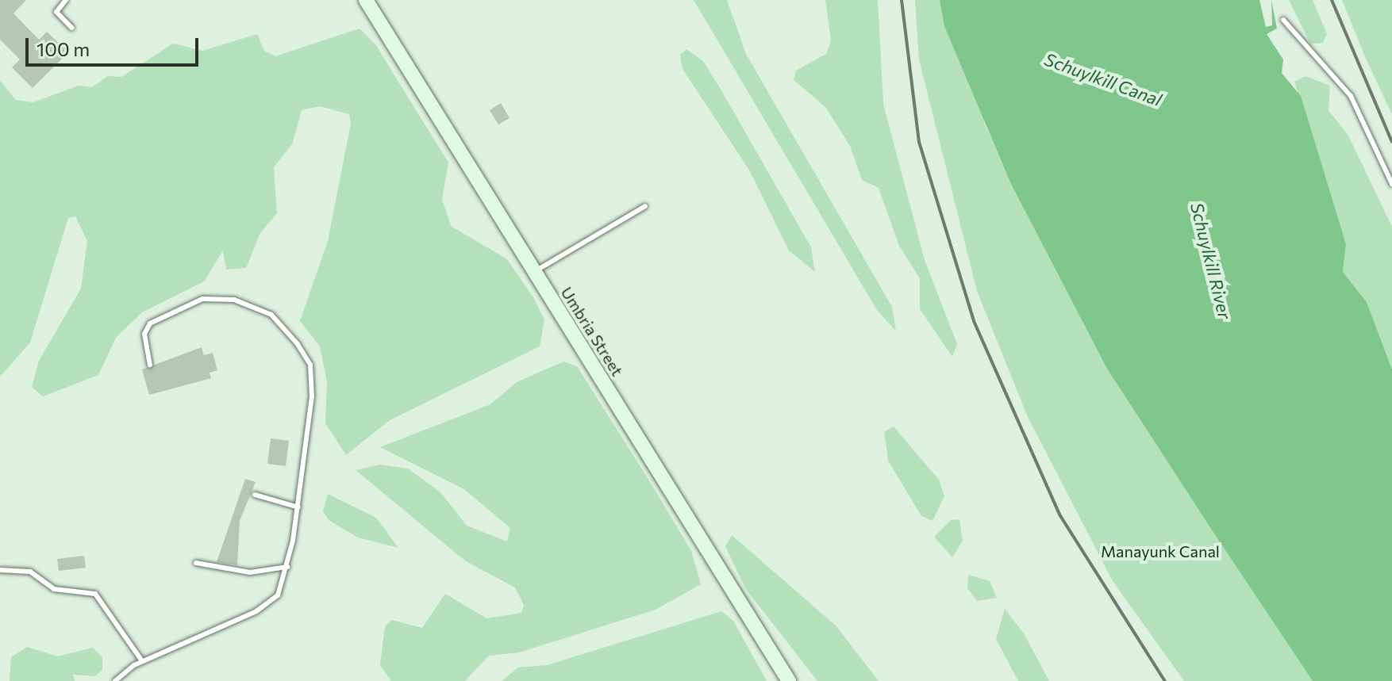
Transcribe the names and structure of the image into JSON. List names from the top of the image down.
{
  "streets": {
    "main road": ["Umbria Street"]
  },
  "water": ["Schuylkill Canal", "Schuylkill River"],
  "parks": ["Manayunk Canal"],
  "scale_bar": "100 m"
}
